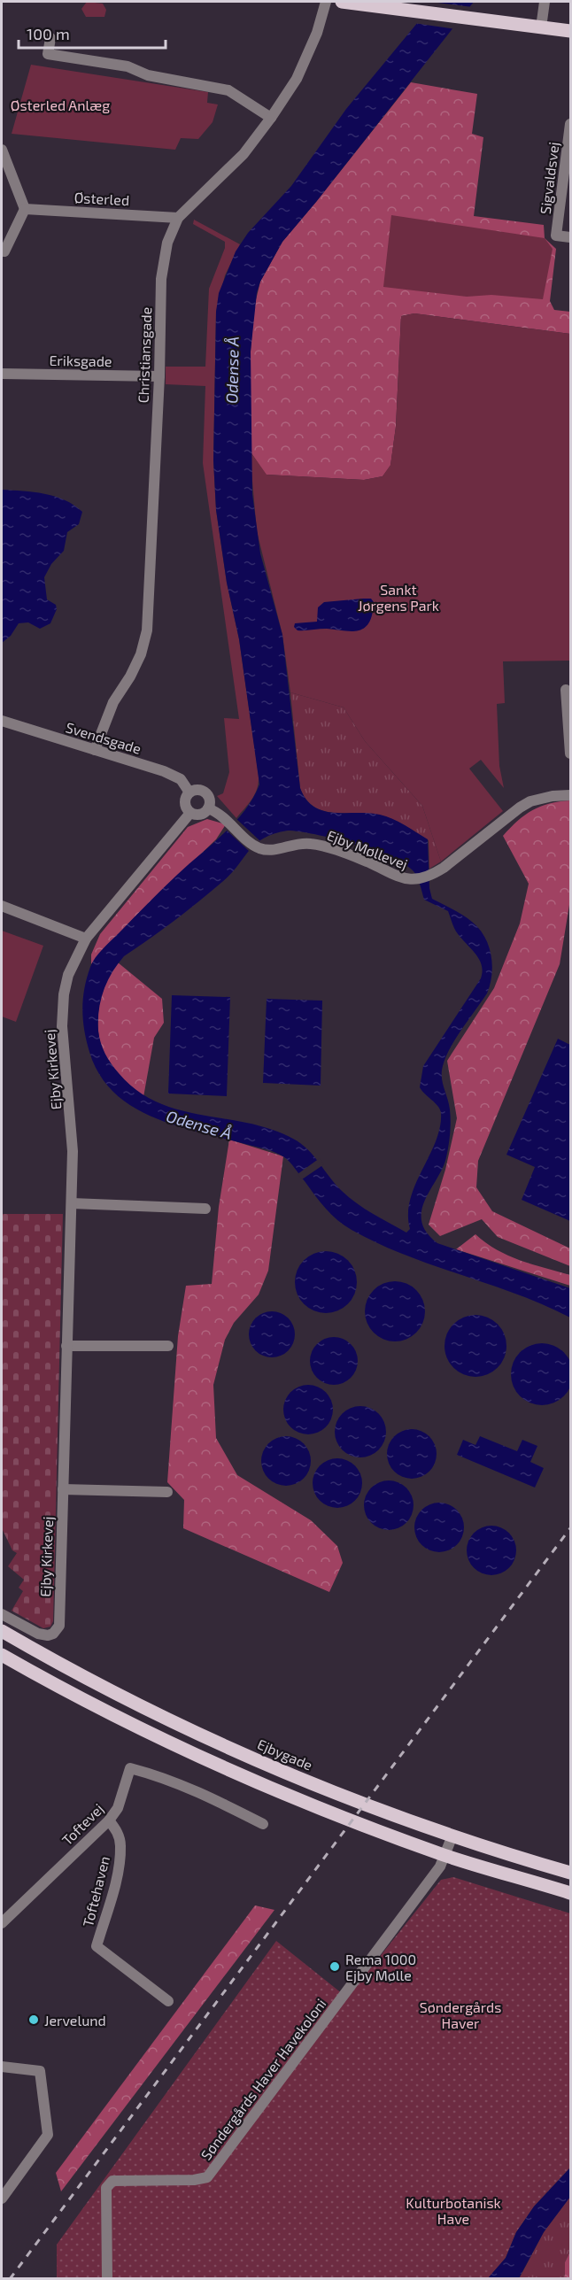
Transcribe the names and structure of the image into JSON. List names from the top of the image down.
{
  "streets": {
    "main road": ["Ejbygade"],
    "street": [
      "Sigvaldsvej",
      "Østerled",
      "Christiansgade",
      "Eriksgade",
      "Svendsgade",
      "Ejby Møllevej",
      "Ejby Kirkevej",
      "Toftevej",
      "Toftehaven",
      "Søndergårds Haver Havekoloni"
    ]
  },
  "crossings": [
    ["Østerled", "Christiansgade"],
    ["Christiansgade", "Eriksgade"],
    ["Christiansgade", "Svendsgade"],
    ["Svendsgade", "Ejby Møllevej"],
    ["Toftevej", "Toftehaven"]
  ],
  "water": ["Odense Å"],
  "parks": [
    "Østerled Anlæg",
    "Sankt Jørgens Park",
    "Søndergårds Haver",
    "Kulturbotanisk Have"
  ],
  "places": ["Rema 1000 Ejby Mølle", "Jervelund"],
  "scale_bar": "100 m"
}
